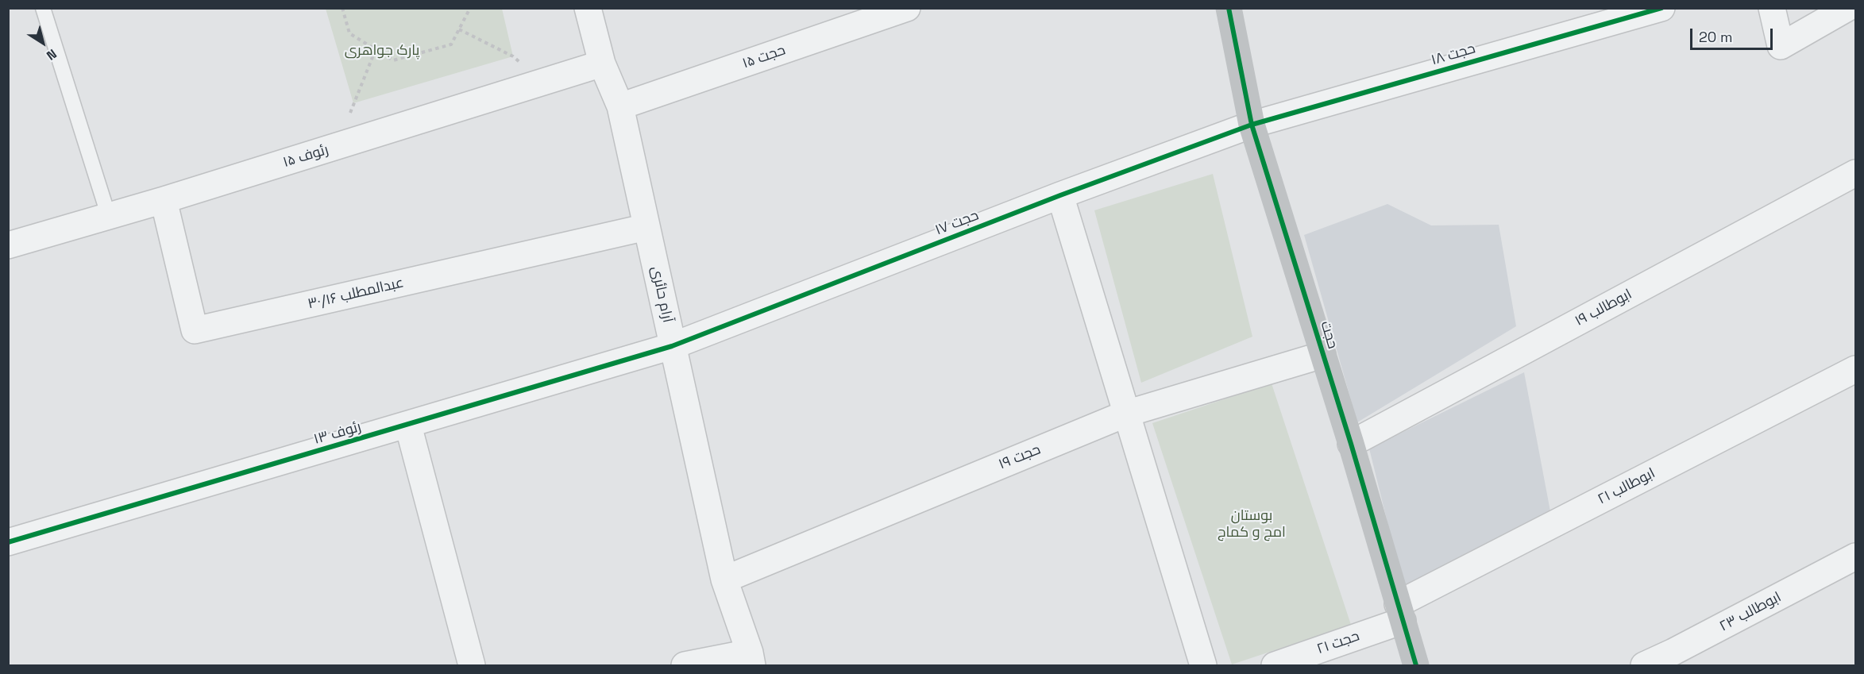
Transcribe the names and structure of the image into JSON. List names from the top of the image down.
{
  "streets": {
    "street": [
      "حجت ۱۸",
      "حجت ۱۵",
      "رئوف ۱۵",
      "حجت ۱۷",
      "عبدالمطلب ۳۰/۱۶",
      "آرام حائری",
      "ابوطالب ۱۹",
      "حجت",
      "رئوف ۱۳",
      "حجت ۱۹",
      "ابوطالب ۲۱",
      "ابوطالب ۲۳",
      "حجت ۲۱"
    ]
  },
  "crossings": [
    ["حجت ۱۸", "حجت ۱۷"],
    ["حجت ۱۸", "حجت"],
    ["حجت ۱۵", "آرام حائری"],
    ["رئوف ۱۵", "عبدالمطلب ۳۰/۱۶"],
    ["رئوف ۱۵", "آرام حائری"],
    ["حجت ۱۷", "آرام حائری"],
    ["حجت ۱۷", "حجت"],
    ["حجت ۱۷", "رئوف ۱۳"],
    ["عبدالمطلب ۳۰/۱۶", "آرام حائری"],
    ["آرام حائری", "رئوف ۱۳"],
    ["آرام حائری", "حجت ۱۹"],
    ["ابوطالب ۱۹", "حجت"],
    ["حجت", "حجت ۱۹"],
    ["حجت", "ابوطالب ۲۱"],
    ["حجت", "حجت ۲۱"],
    ["ابوطالب ۲۱", "حجت ۲۱"]
  ],
  "parks": ["پارک جواهری", "بوستان امج و کماج"],
  "scale_bar": "20 m",
  "north": "bottom right"
}
